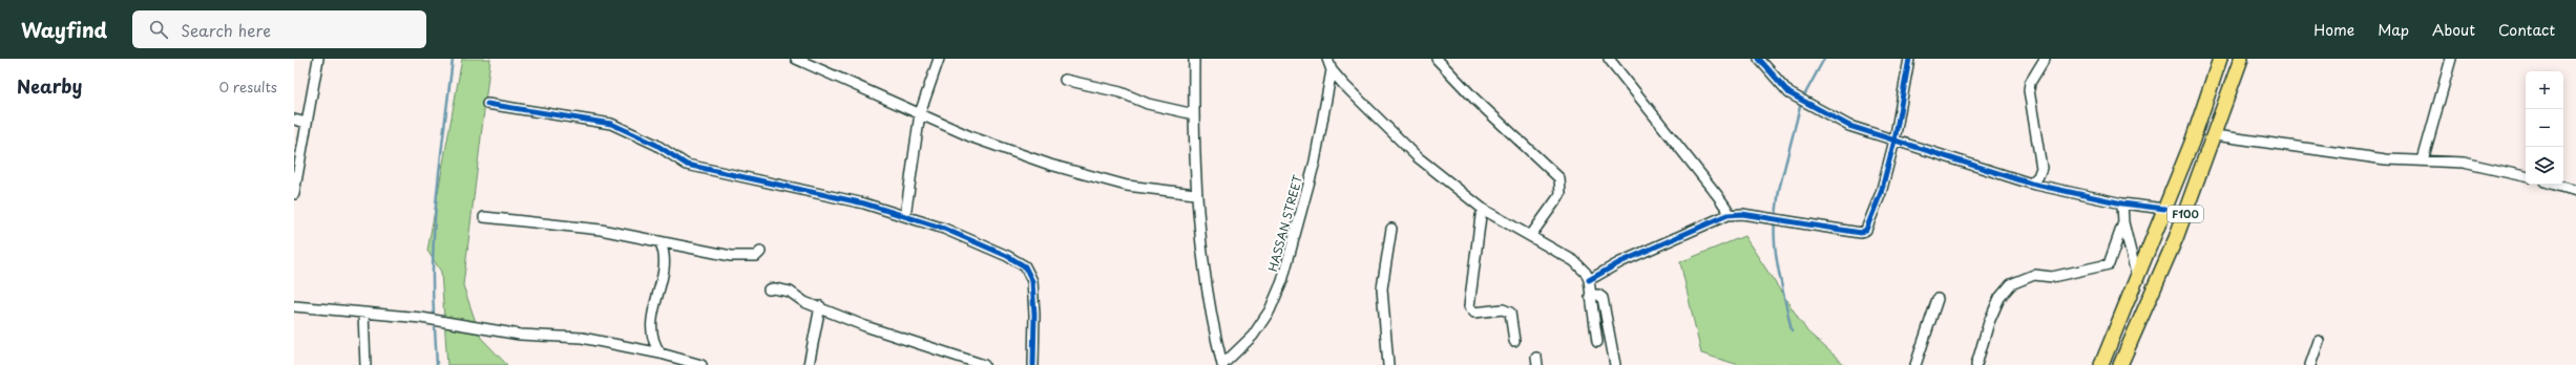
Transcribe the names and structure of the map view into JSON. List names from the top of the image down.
{
  "streets": {
    "highway": ["F100"],
    "street": ["HASSAN STREET"]
  },
  "page": {
    "header": "Wayfind",
    "search": "Search here",
    "nav": [
      "Home",
      "Map",
      "About",
      "Contact"
    ],
    "heading": ["Nearby", "0 results"],
    "map_buttons": ["+", "−"]
  }
}
